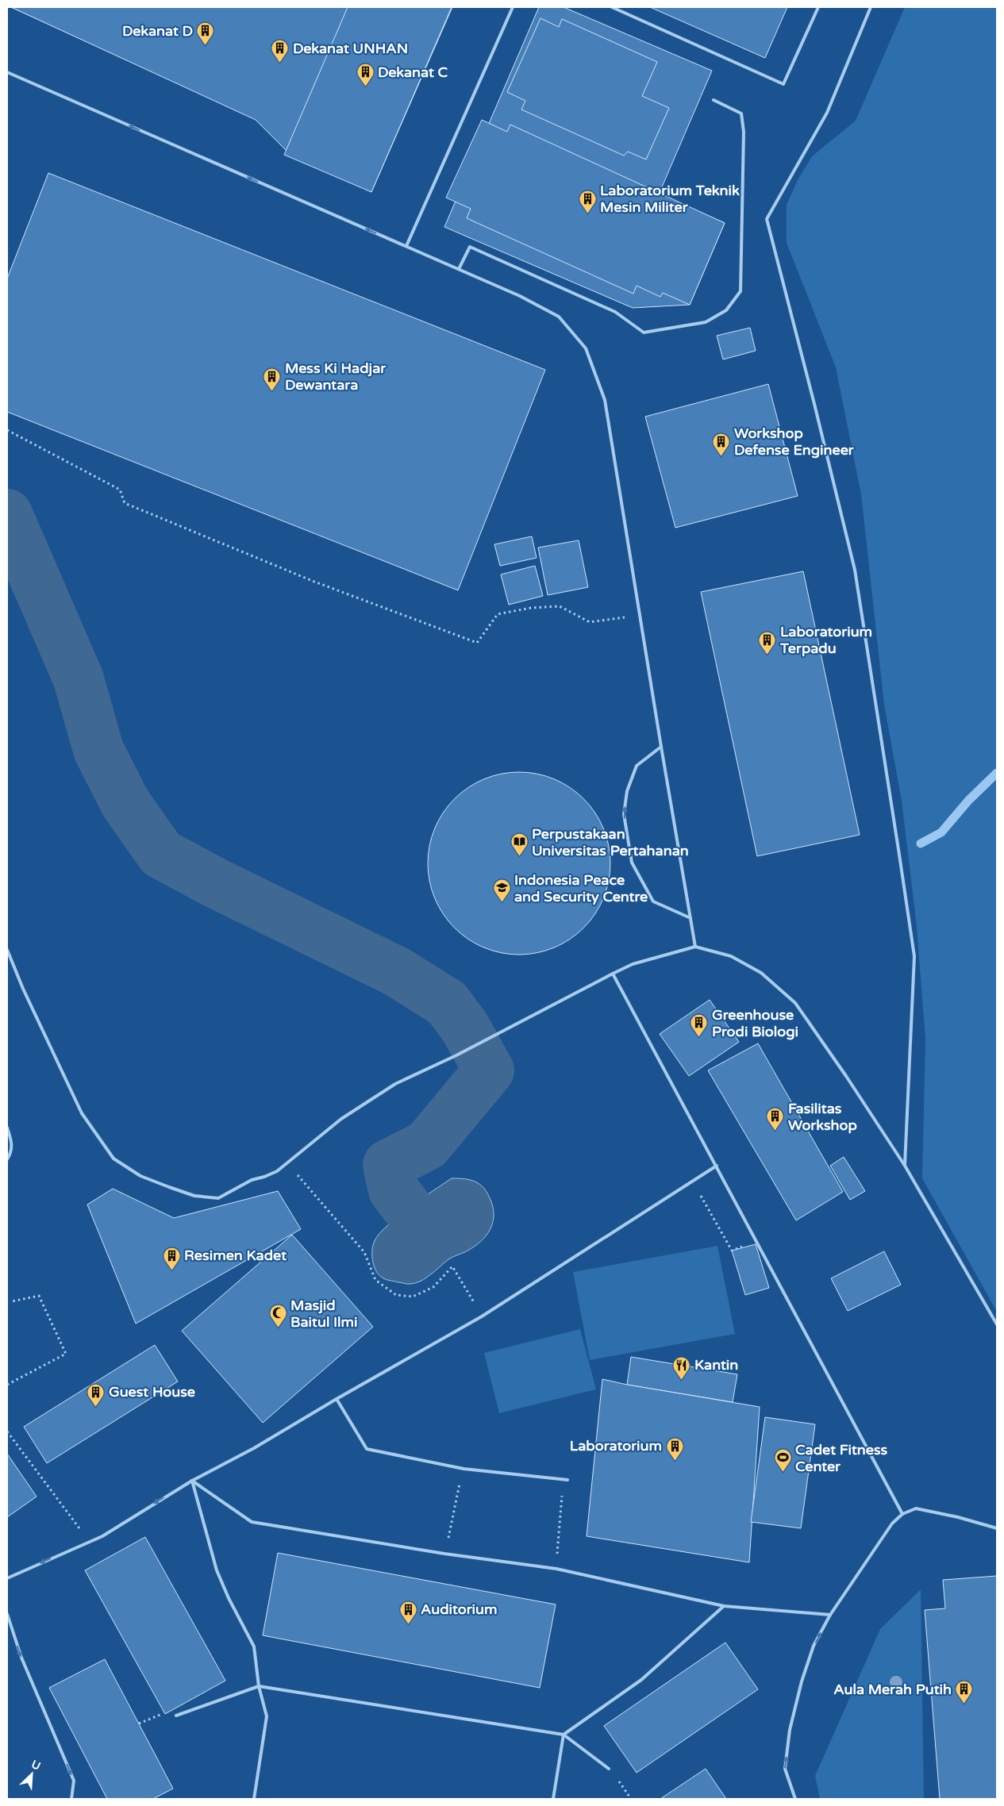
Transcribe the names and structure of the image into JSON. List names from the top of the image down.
{
  "places": {
    "building": [
      "Dekanat D",
      "Dekanat UNHAN",
      "Dekanat C",
      "Laboratorium Teknik Mesin Militer",
      "Mess Ki Hadjar Dewantara",
      "Workshop Defense Engineer",
      "Laboratorium Terpadu",
      "Greenhouse Prodi Biologi",
      "Fasilitas Workshop",
      "Resimen Kadet",
      "Guest House",
      "Laboratorium",
      "Auditorium",
      "Aula Merah Putih"
    ],
    "library": ["Perpustakaan Universitas Pertahanan"],
    "school or university": ["Indonesia Peace and Security Centre"],
    "mosque": ["Masjid Baitul Ilmi"],
    "restaurant": ["Kantin"],
    "sports": ["Cadet Fitness Center"]
  },
  "north": "top right"
}
